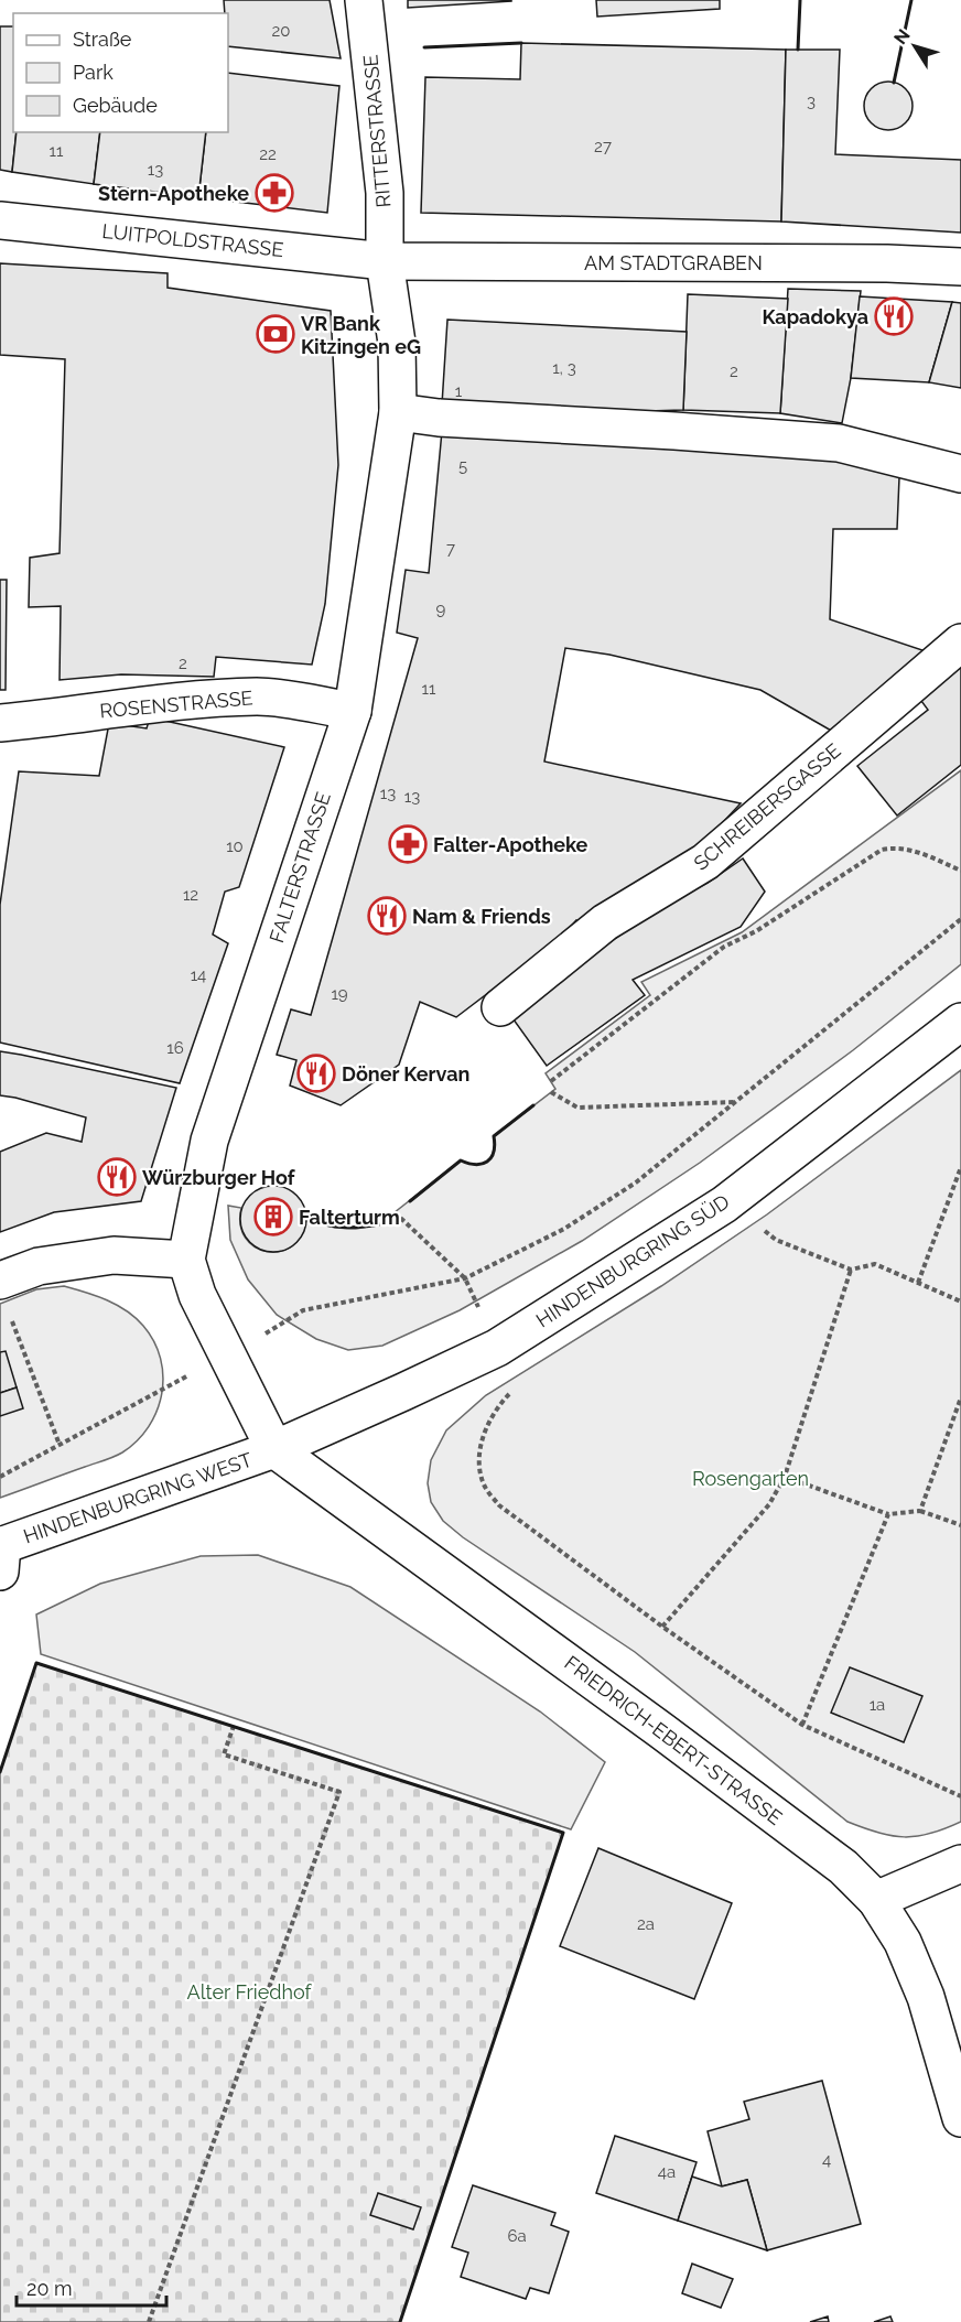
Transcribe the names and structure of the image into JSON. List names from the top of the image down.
{
  "streets": {
    "street": [
      "RITTERSTRASSE",
      "LUITPOLDSTRASSE",
      "AM STADTGRABEN",
      "ROSENSTRASSE",
      "SCHREIBERSGASSE",
      "FALTERSTRASSE",
      "HINDENBURGRING SÜD",
      "HINDENBURGRING WEST",
      "FRIEDRICH-EBERT-STRASSE"
    ]
  },
  "crossings": [
    ["RITTERSTRASSE", "LUITPOLDSTRASSE"],
    ["RITTERSTRASSE", "AM STADTGRABEN"],
    ["RITTERSTRASSE", "FALTERSTRASSE"],
    ["LUITPOLDSTRASSE", "AM STADTGRABEN"],
    ["LUITPOLDSTRASSE", "FALTERSTRASSE"],
    ["AM STADTGRABEN", "FALTERSTRASSE"],
    ["ROSENSTRASSE", "FALTERSTRASSE"],
    ["FALTERSTRASSE", "HINDENBURGRING SÜD"],
    ["FALTERSTRASSE", "HINDENBURGRING WEST"],
    ["FALTERSTRASSE", "FRIEDRICH-EBERT-STRASSE"],
    ["HINDENBURGRING SÜD", "HINDENBURGRING WEST"],
    ["HINDENBURGRING SÜD", "FRIEDRICH-EBERT-STRASSE"],
    ["HINDENBURGRING WEST", "FRIEDRICH-EBERT-STRASSE"]
  ],
  "parks": ["Rosengarten", "Alter Friedhof"],
  "places": {
    "pharmacy": ["Stern-Apotheke", "Falter-Apotheke"],
    "restaurant": [
      "Kapadokya",
      "Nam & Friends",
      "Döner Kervan",
      "Würzburger Hof"
    ],
    "bank": ["VR Bank Kitzingen eG"],
    "building": ["Falterturm"]
  },
  "house_numbers": [
    "20",
    "3",
    "27",
    "11",
    "22",
    "13",
    "1, 3",
    "2",
    "1",
    "5",
    "7",
    "9",
    "2",
    "11",
    "13",
    "13",
    "10",
    "12",
    "14",
    "19",
    "16",
    "1a",
    "2a",
    "4",
    "4a",
    "6a"
  ],
  "legend": ["Straße", "Park", "Gebäude"],
  "scale_bar": "20 m",
  "north": "top left"
}
